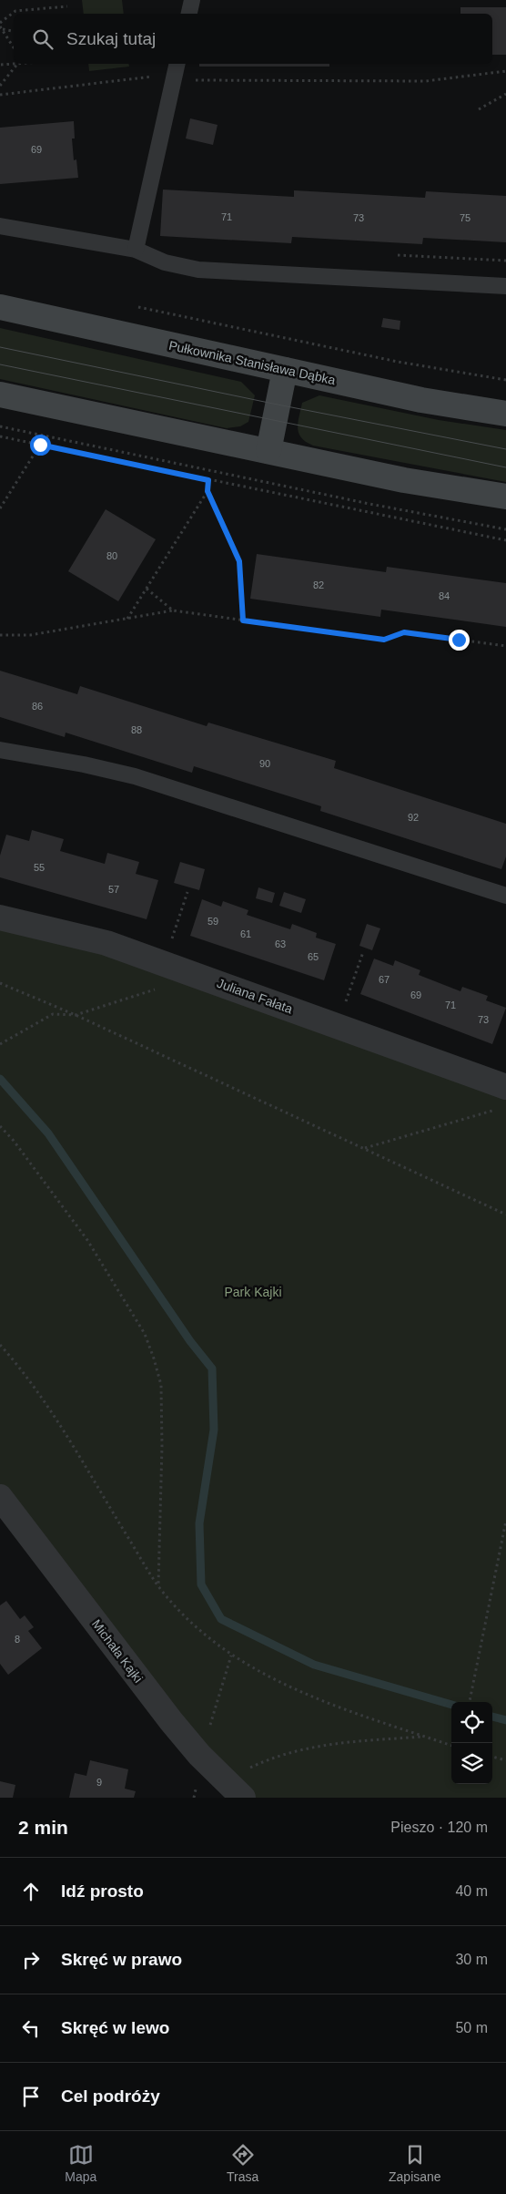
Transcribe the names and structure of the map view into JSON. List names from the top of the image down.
{
  "streets": {
    "street": ["Pułkownika Stanisława Dąbka", "Juliana Fałata", "Michała Kajki"]
  },
  "parks": ["Park Kajki"],
  "house_numbers": [
    "69",
    "71",
    "73",
    "75",
    "80",
    "82",
    "84",
    "86",
    "88",
    "90",
    "92",
    "55",
    "57",
    "59",
    "61",
    "63",
    "65",
    "67",
    "69",
    "71",
    "73",
    "8",
    "9"
  ],
  "page": {
    "search": "Szukaj tutaj",
    "heading": ["2 min", "Pieszo · 120 m"],
    "list": [
      ["Idź prosto", "40 m"],
      ["Skręć w prawo", "30 m"],
      ["Skręć w lewo", "50 m"],
      "Cel podróży"
    ],
    "nav": ["Mapa", "Trasa", "Zapisane"]
  }
}
